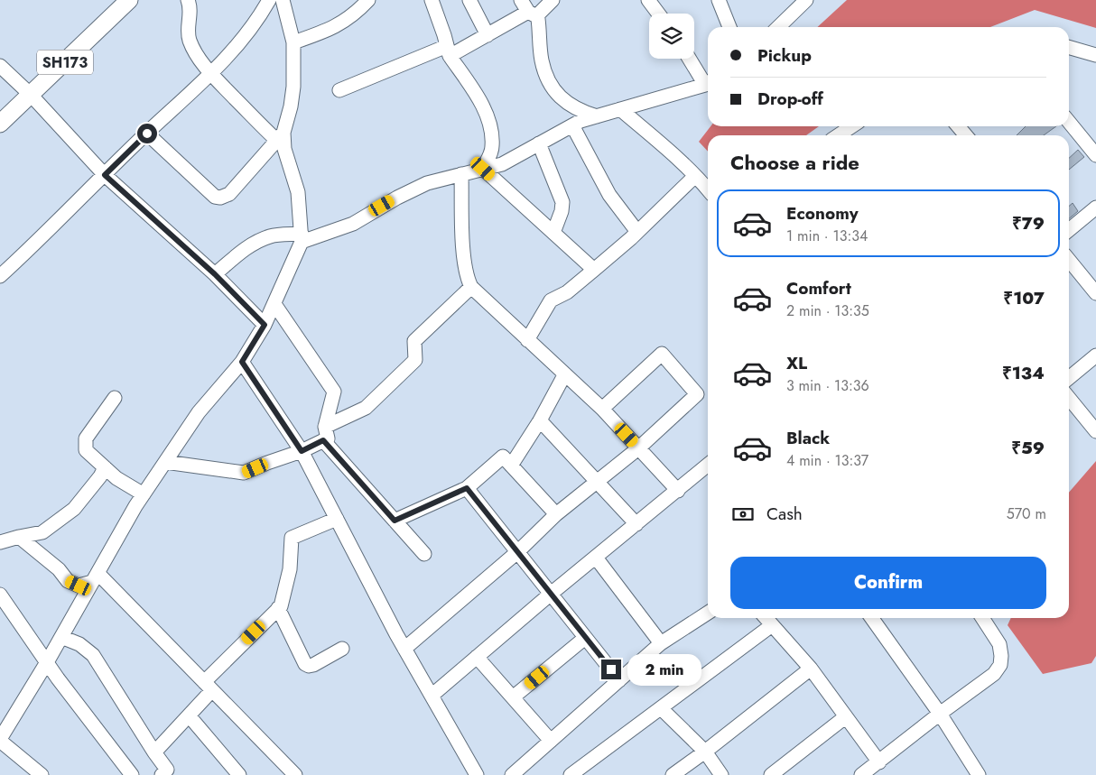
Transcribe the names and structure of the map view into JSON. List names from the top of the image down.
{
  "streets": {
    "main road": ["SH173"]
  },
  "page": {
    "banner": ["Pickup", "Drop-off"],
    "heading": "Choose a ride",
    "list": [
      {
        "name": "Economy",
        "note": "1 min · 13:34",
        "value": "₹79"
      },
      {
        "name": "Comfort",
        "note": "2 min · 13:35",
        "value": "₹107"
      },
      {
        "name": "XL",
        "note": "3 min · 13:36",
        "value": "₹134"
      },
      {
        "name": "Black",
        "note": "4 min · 13:37",
        "value": "₹59"
      }
    ],
    "pay": ["Cash", "570 m"],
    "buttons": "Confirm",
    "bubble": "2 min"
  }
}
